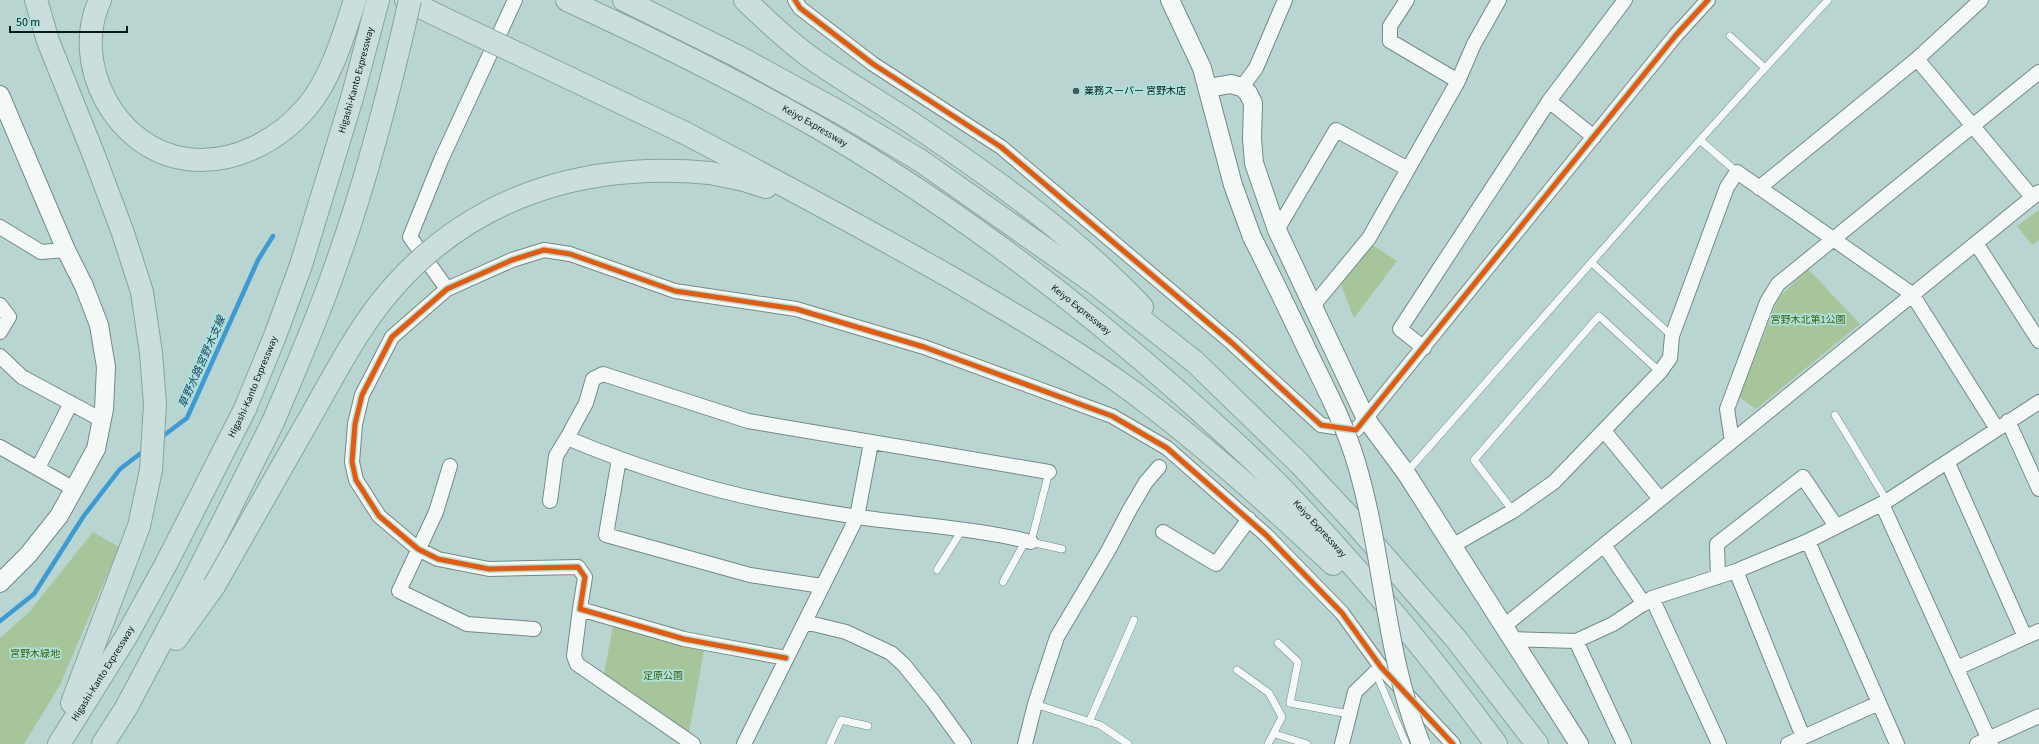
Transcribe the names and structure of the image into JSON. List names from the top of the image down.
{
  "streets": {
    "highway": ["Higashi-Kanto Expressway", "Keiyo Expressway"]
  },
  "water": ["草野水路宮野木支線"],
  "parks": ["宮野木北第1公園", "宮野木緑地", "定原公園"],
  "places": ["業務スーパー 宮野木店"],
  "scale_bar": "50 m"
}
